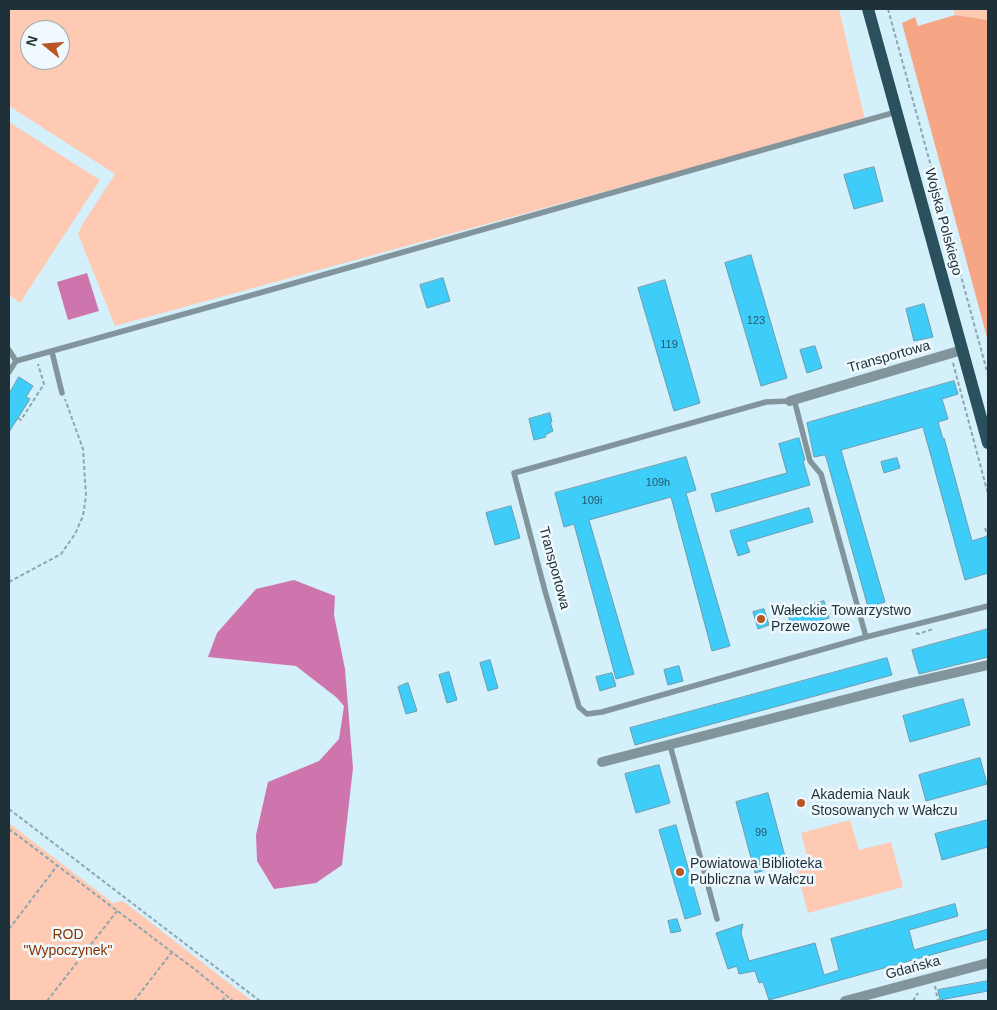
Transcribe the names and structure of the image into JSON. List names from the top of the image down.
{
  "streets": {
    "main road": ["Wojska Polskiego"],
    "street": ["Transportowa", "Gdańska"]
  },
  "crossings": [
    ["Wojska Polskiego", "Transportowa"]
  ],
  "parks": ["ROD \"Wypoczynek\""],
  "places": ["Wałeckie Towarzystwo Przewozowe", "Akademia Nauk Stosowanych w Wałczu", "Powiatowa Biblioteka Publiczna w Wałczu"],
  "house_numbers": [
    "123",
    "119",
    "109h",
    "109i",
    "99"
  ],
  "north": "left"
}
